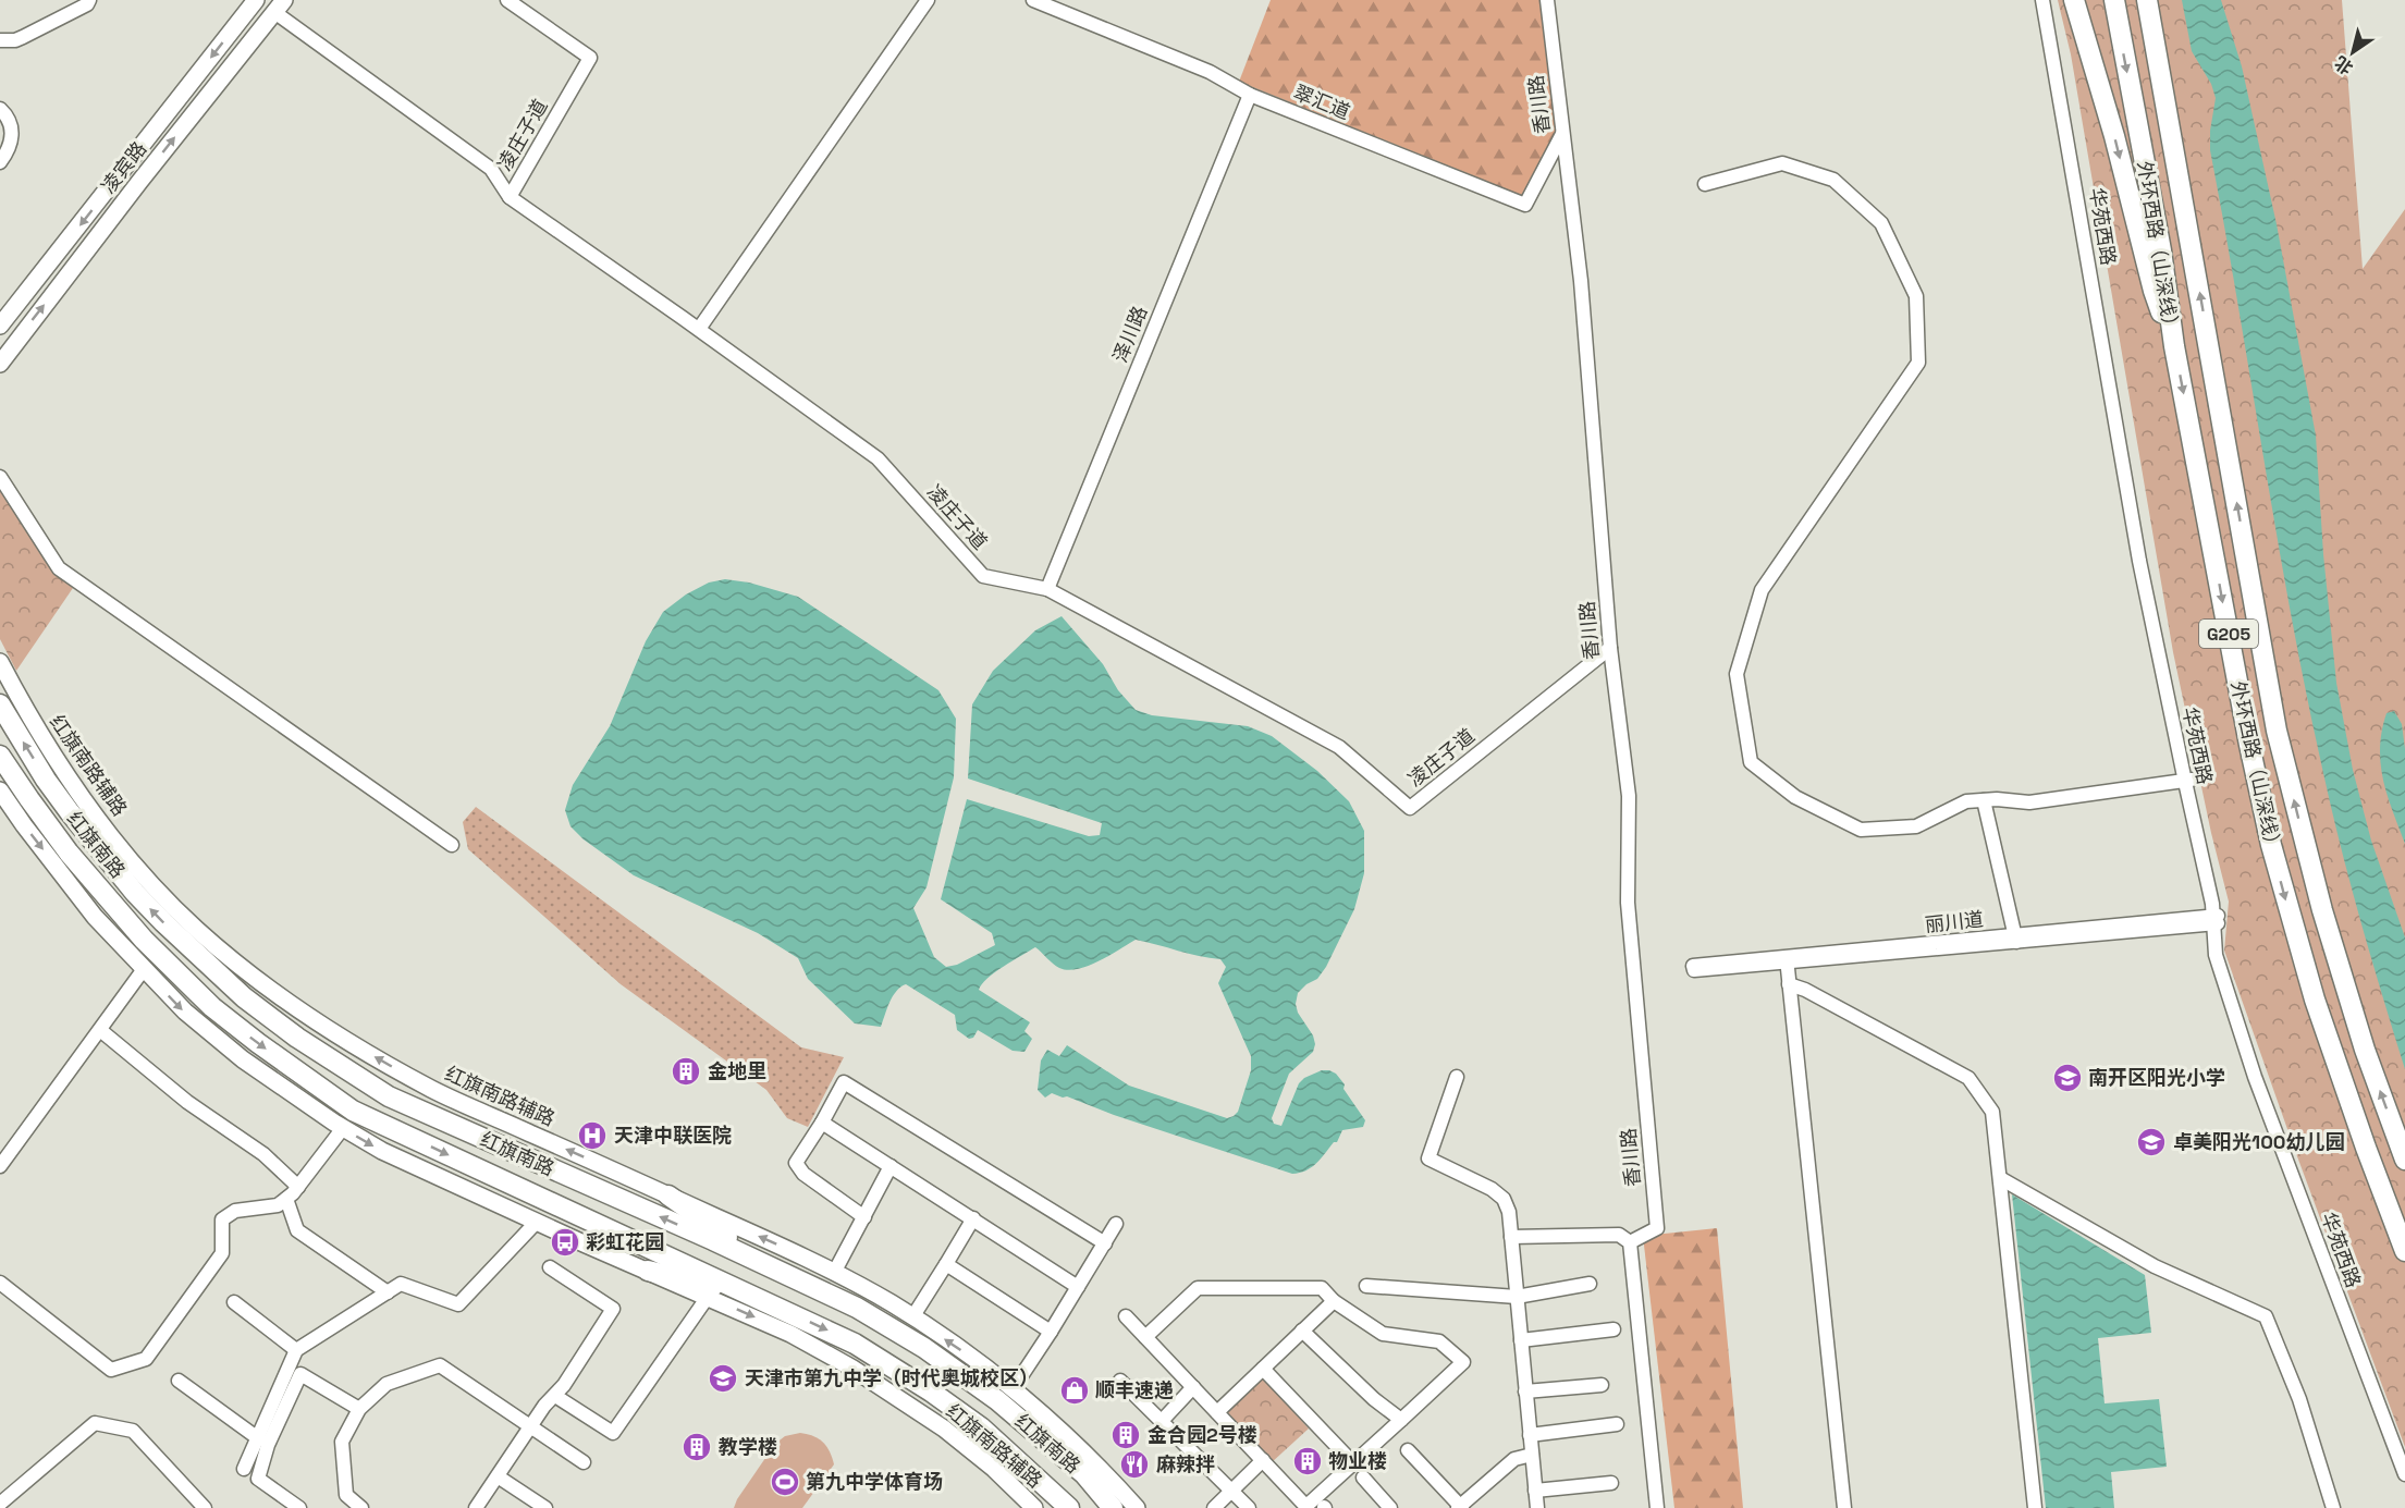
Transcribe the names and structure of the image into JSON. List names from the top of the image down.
{
  "streets": {
    "highway": ["外环西路（山深线）", "G205", "红旗南路"],
    "main road": ["凌宾路", "红旗南路辅路"],
    "street": [
      "翠汇道",
      "香川路",
      "凌庄子道",
      "华苑西路",
      "泽川路",
      "丽川道"
    ]
  },
  "crossings": [
    ["翠汇道", "香川路"],
    ["翠汇道", "泽川路"],
    ["香川路", "凌庄子道"],
    ["凌庄子道", "泽川路"],
    ["华苑西路", "丽川道"]
  ],
  "places": {
    "building": [
      "金地里",
      "金合园2号楼",
      "教学楼",
      "物业楼"
    ],
    "school or university": ["南开区阳光小学", "卓美阳光100幼儿园", "天津市第九中学（时代奥城校区）"],
    "hospital": ["天津中联医院"],
    "bus stop": ["彩虹花园"],
    "shop": ["顺丰速递"],
    "restaurant": ["麻辣拌"],
    "sports": ["第九中学体育场"]
  },
  "north": "bottom left"
}
